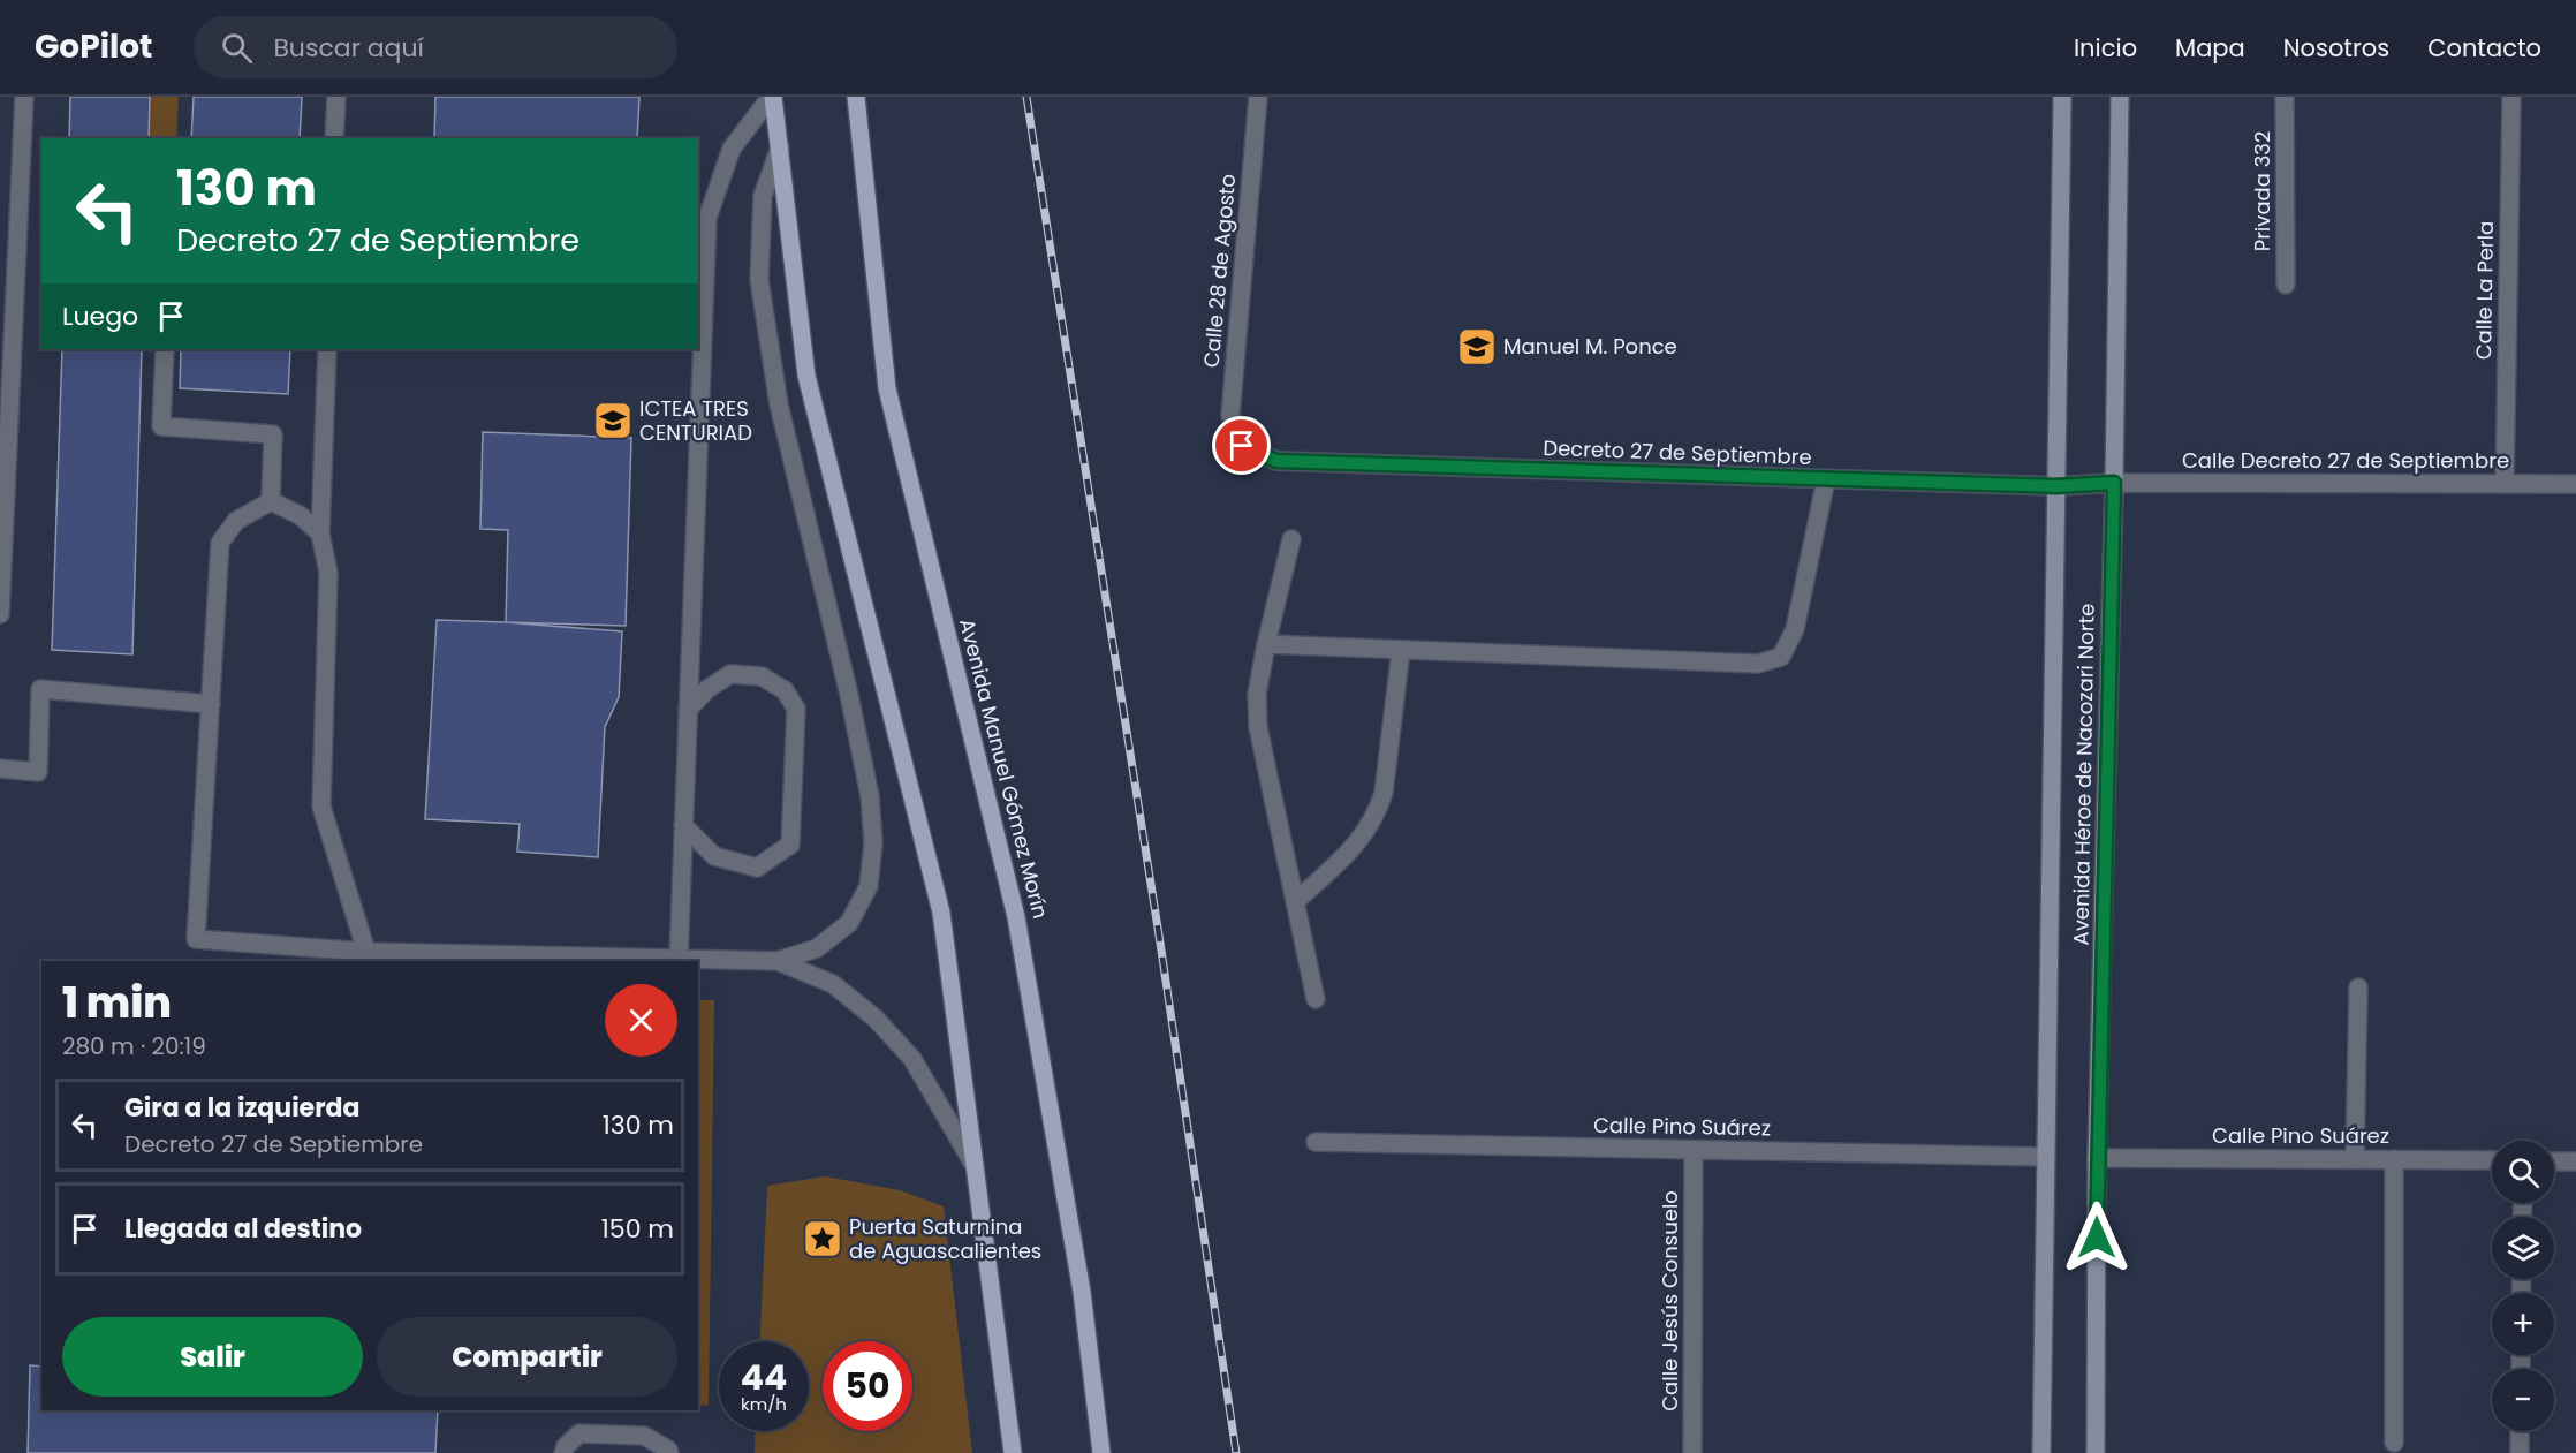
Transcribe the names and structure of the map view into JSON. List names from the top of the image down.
{
  "streets": {
    "main road": ["Avenida Manuel Gómez Morín", "Avenida Héroe de Nacozari Norte"],
    "street": [
      "Privada 332",
      "Calle 28 de Agosto",
      "Calle La Perla",
      "Decreto 27 de Septiembre",
      "Calle Decreto 27 de Septiembre",
      "Calle Pino Suárez",
      "Calle Jesús Consuelo"
    ]
  },
  "crossings": [
    ["Calle 28 de Agosto", "Decreto 27 de Septiembre"],
    ["Calle La Perla", "Calle Decreto 27 de Septiembre"],
    ["Decreto 27 de Septiembre", "Calle Decreto 27 de Septiembre"],
    ["Decreto 27 de Septiembre", "Avenida Héroe de Nacozari Norte"],
    ["Calle Decreto 27 de Septiembre", "Avenida Héroe de Nacozari Norte"],
    ["Avenida Héroe de Nacozari Norte", "Calle Pino Suárez"],
    ["Calle Pino Suárez", "Calle Jesús Consuelo"]
  ],
  "places": {
    "school or university": ["Manuel M. Ponce", "ICTEA TRES CENTURIAD"],
    "place": ["Puerta Saturnina de Aguascalientes"]
  },
  "page": {
    "header": "GoPilot",
    "search": "Buscar aquí",
    "nav": [
      "Inicio",
      "Mapa",
      "Nosotros",
      "Contacto"
    ],
    "turn": ["130 m", "Decreto 27 de Septiembre"],
    "then": "Luego",
    "heading": ["1 min", "280 m · 20:19"],
    "list": [
      {
        "name": "Gira a la izquierda",
        "note": "Decreto 27 de Septiembre",
        "value": "130 m"
      },
      {
        "name": "Llegada al destino",
        "value": "150 m"
      }
    ],
    "map_buttons": ["+", "−"],
    "buttons": ["Salir", "Compartir"],
    "speed": "44 km/h",
    "limit": "50"
  }
}
